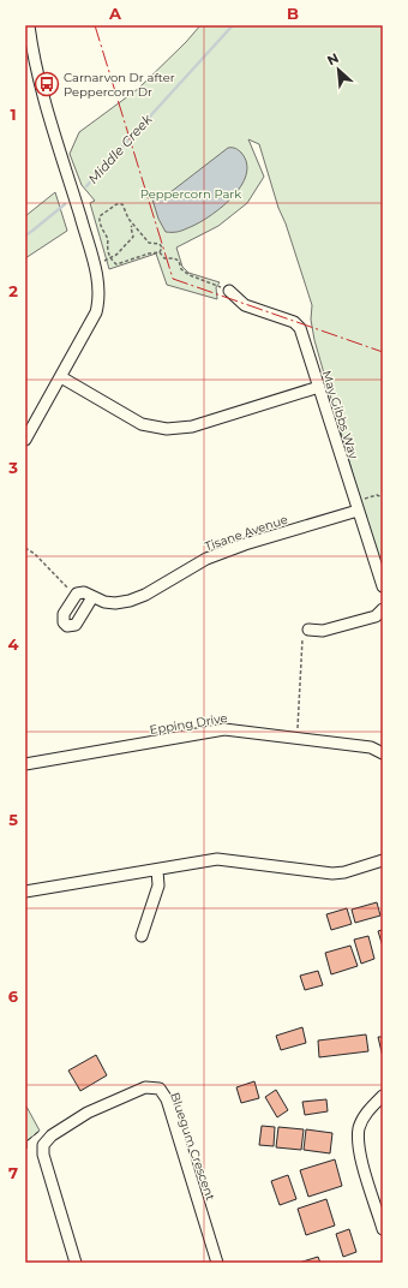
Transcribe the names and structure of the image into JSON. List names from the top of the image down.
{
  "streets": {
    "street": [
      "May Gibbs Way",
      "Tisane Avenue",
      "Epping Drive",
      "Bluegum Crescent"
    ]
  },
  "crossings": [
    ["May Gibbs Way", "Tisane Avenue"]
  ],
  "water": ["Middle Creek"],
  "parks": ["Peppercorn Park"],
  "places": {
    "bus stop": ["Carnarvon Dr after Peppercorn Dr"]
  },
  "north": "top left",
  "grid": {
    "columns": ["A", "B"],
    "rows": [
      "1",
      "2",
      "3",
      "4",
      "5",
      "6",
      "7"
    ]
  }
}
